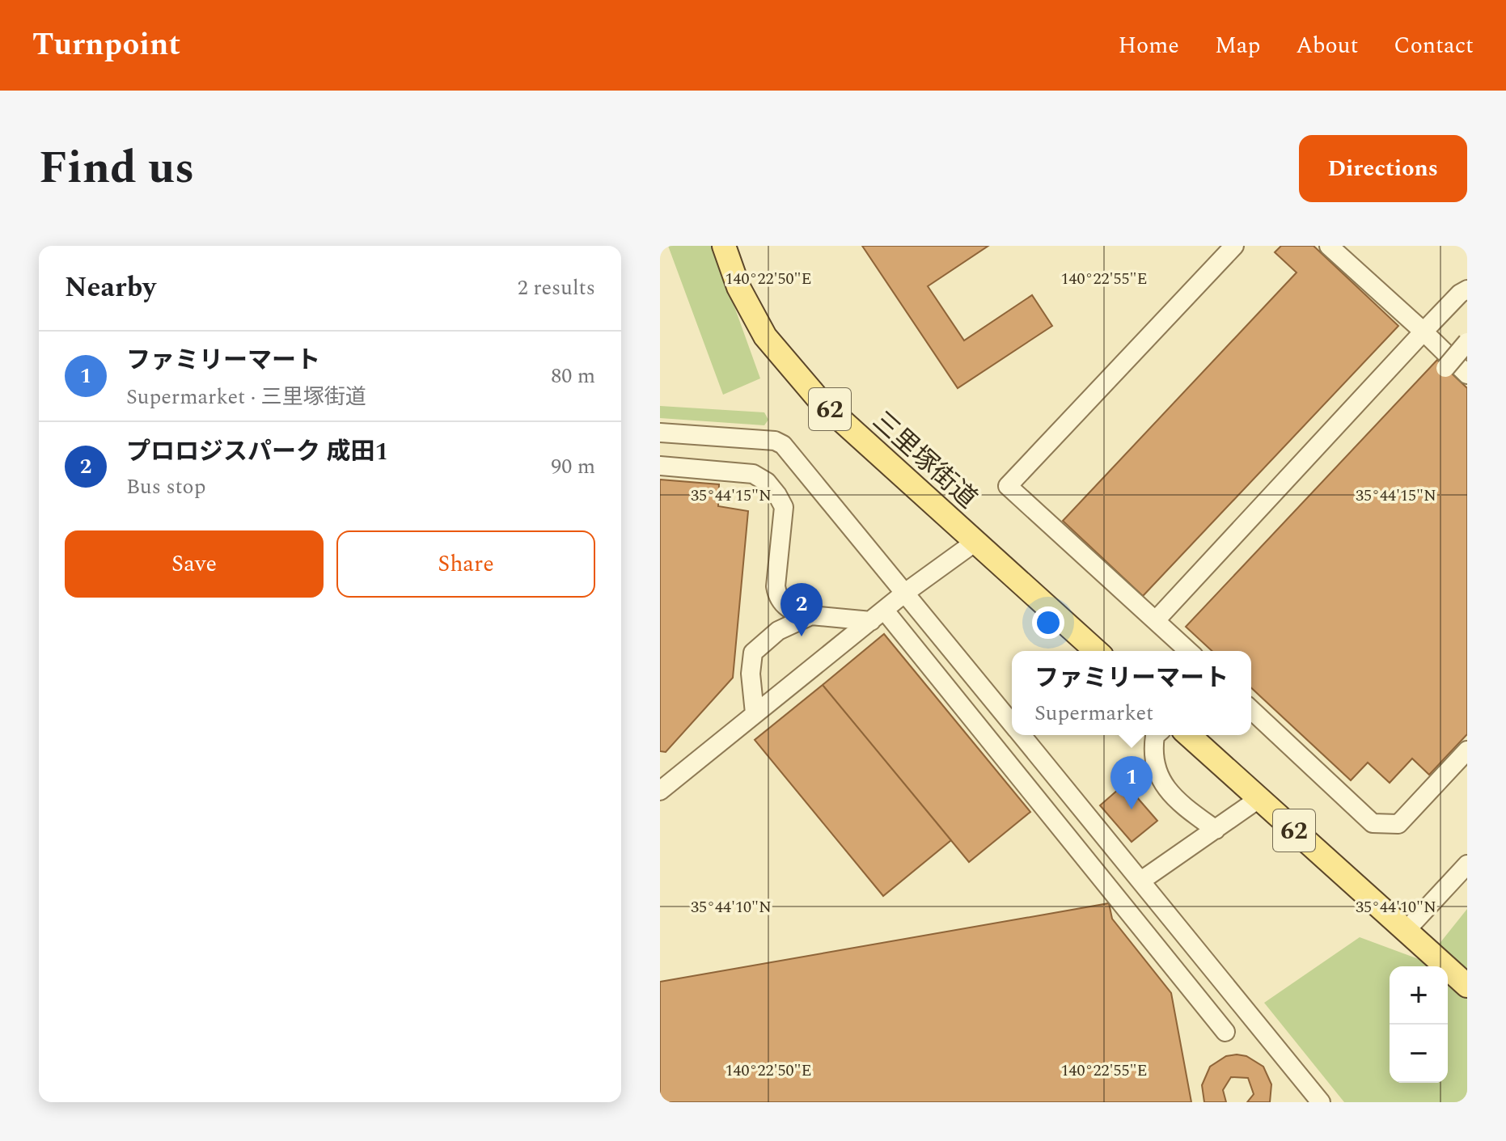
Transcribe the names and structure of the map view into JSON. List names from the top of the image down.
{
  "streets": {
    "main road": ["62", "三里塚街道"]
  },
  "page": {
    "header": "Turnpoint",
    "nav": [
      "Home",
      "Map",
      "About",
      "Contact"
    ],
    "title": "Find us",
    "buttons": [
      "Directions",
      ["Save", "Share"]
    ],
    "heading": ["Nearby", "2 results"],
    "list": [
      {
        "mark": "1",
        "name": "ファミリーマート",
        "note": "Supermarket · 三里塚街道",
        "value": "80 m"
      },
      {
        "mark": "2",
        "name": "プロロジスパーク 成田1",
        "note": "Bus stop",
        "value": "90 m"
      }
    ],
    "pins": ["2", "1"],
    "popup": ["ファミリーマート", "Supermarket"],
    "map_buttons": ["+", "−"]
  },
  "coordinates": [
    "140°22'50\"E",
    "140°22'55\"E",
    "35°44'15\"N",
    "35°44'10\"N"
  ]
}
